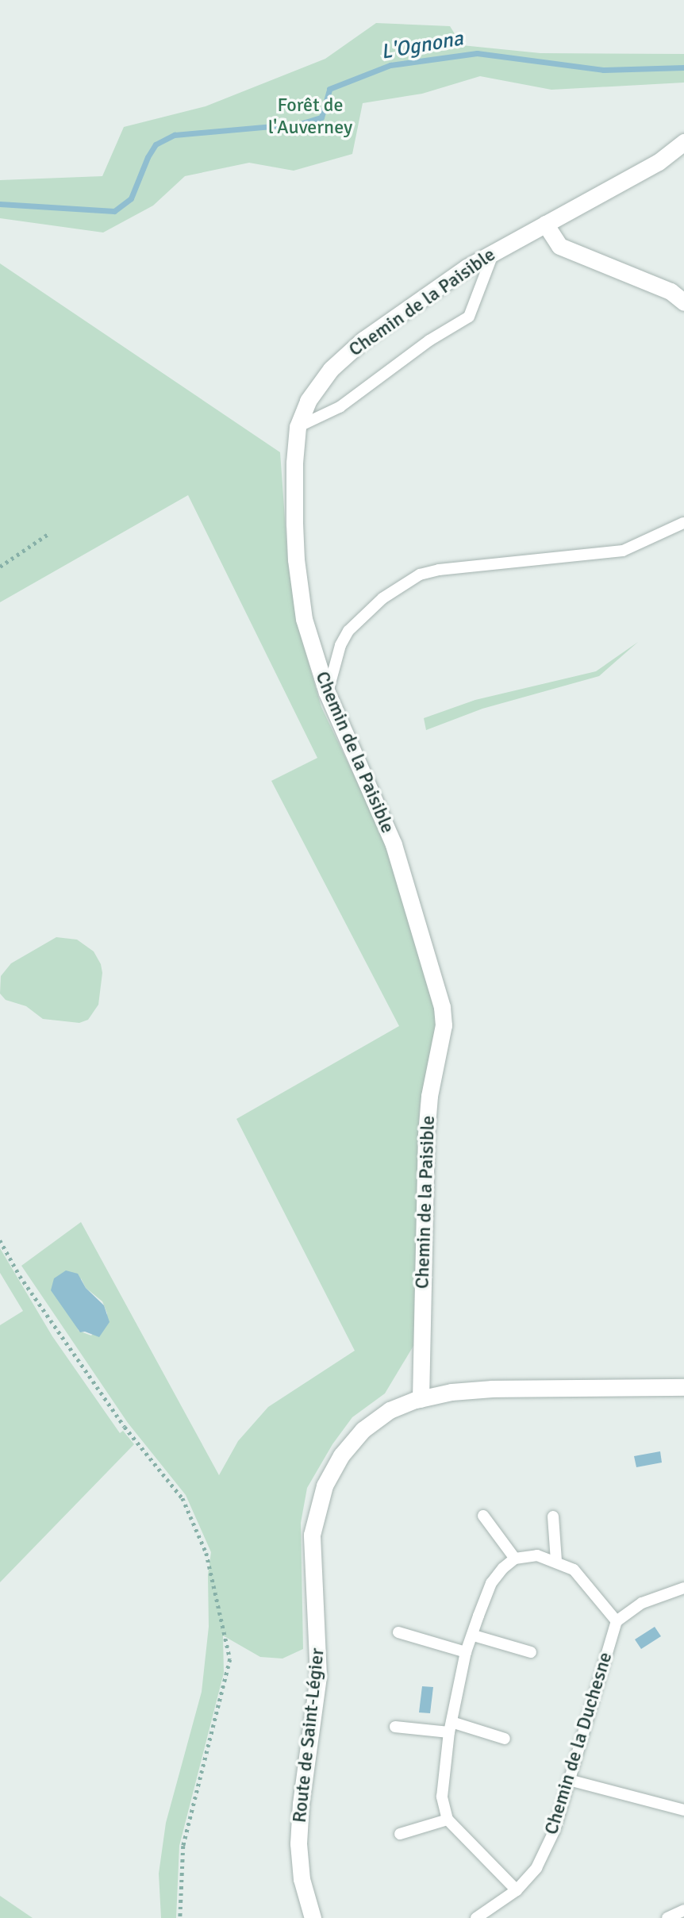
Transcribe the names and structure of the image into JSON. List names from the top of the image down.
{
  "streets": {
    "street": ["Chemin de la Paisible", "Route de Saint-Légier"],
    "lane": ["Chemin de la Duchesne"]
  },
  "crossings": [
    ["Chemin de la Paisible", "Route de Saint-Légier"]
  ],
  "water": ["L'Ognona"],
  "parks": ["Forêt de l'Auverney"]
}
